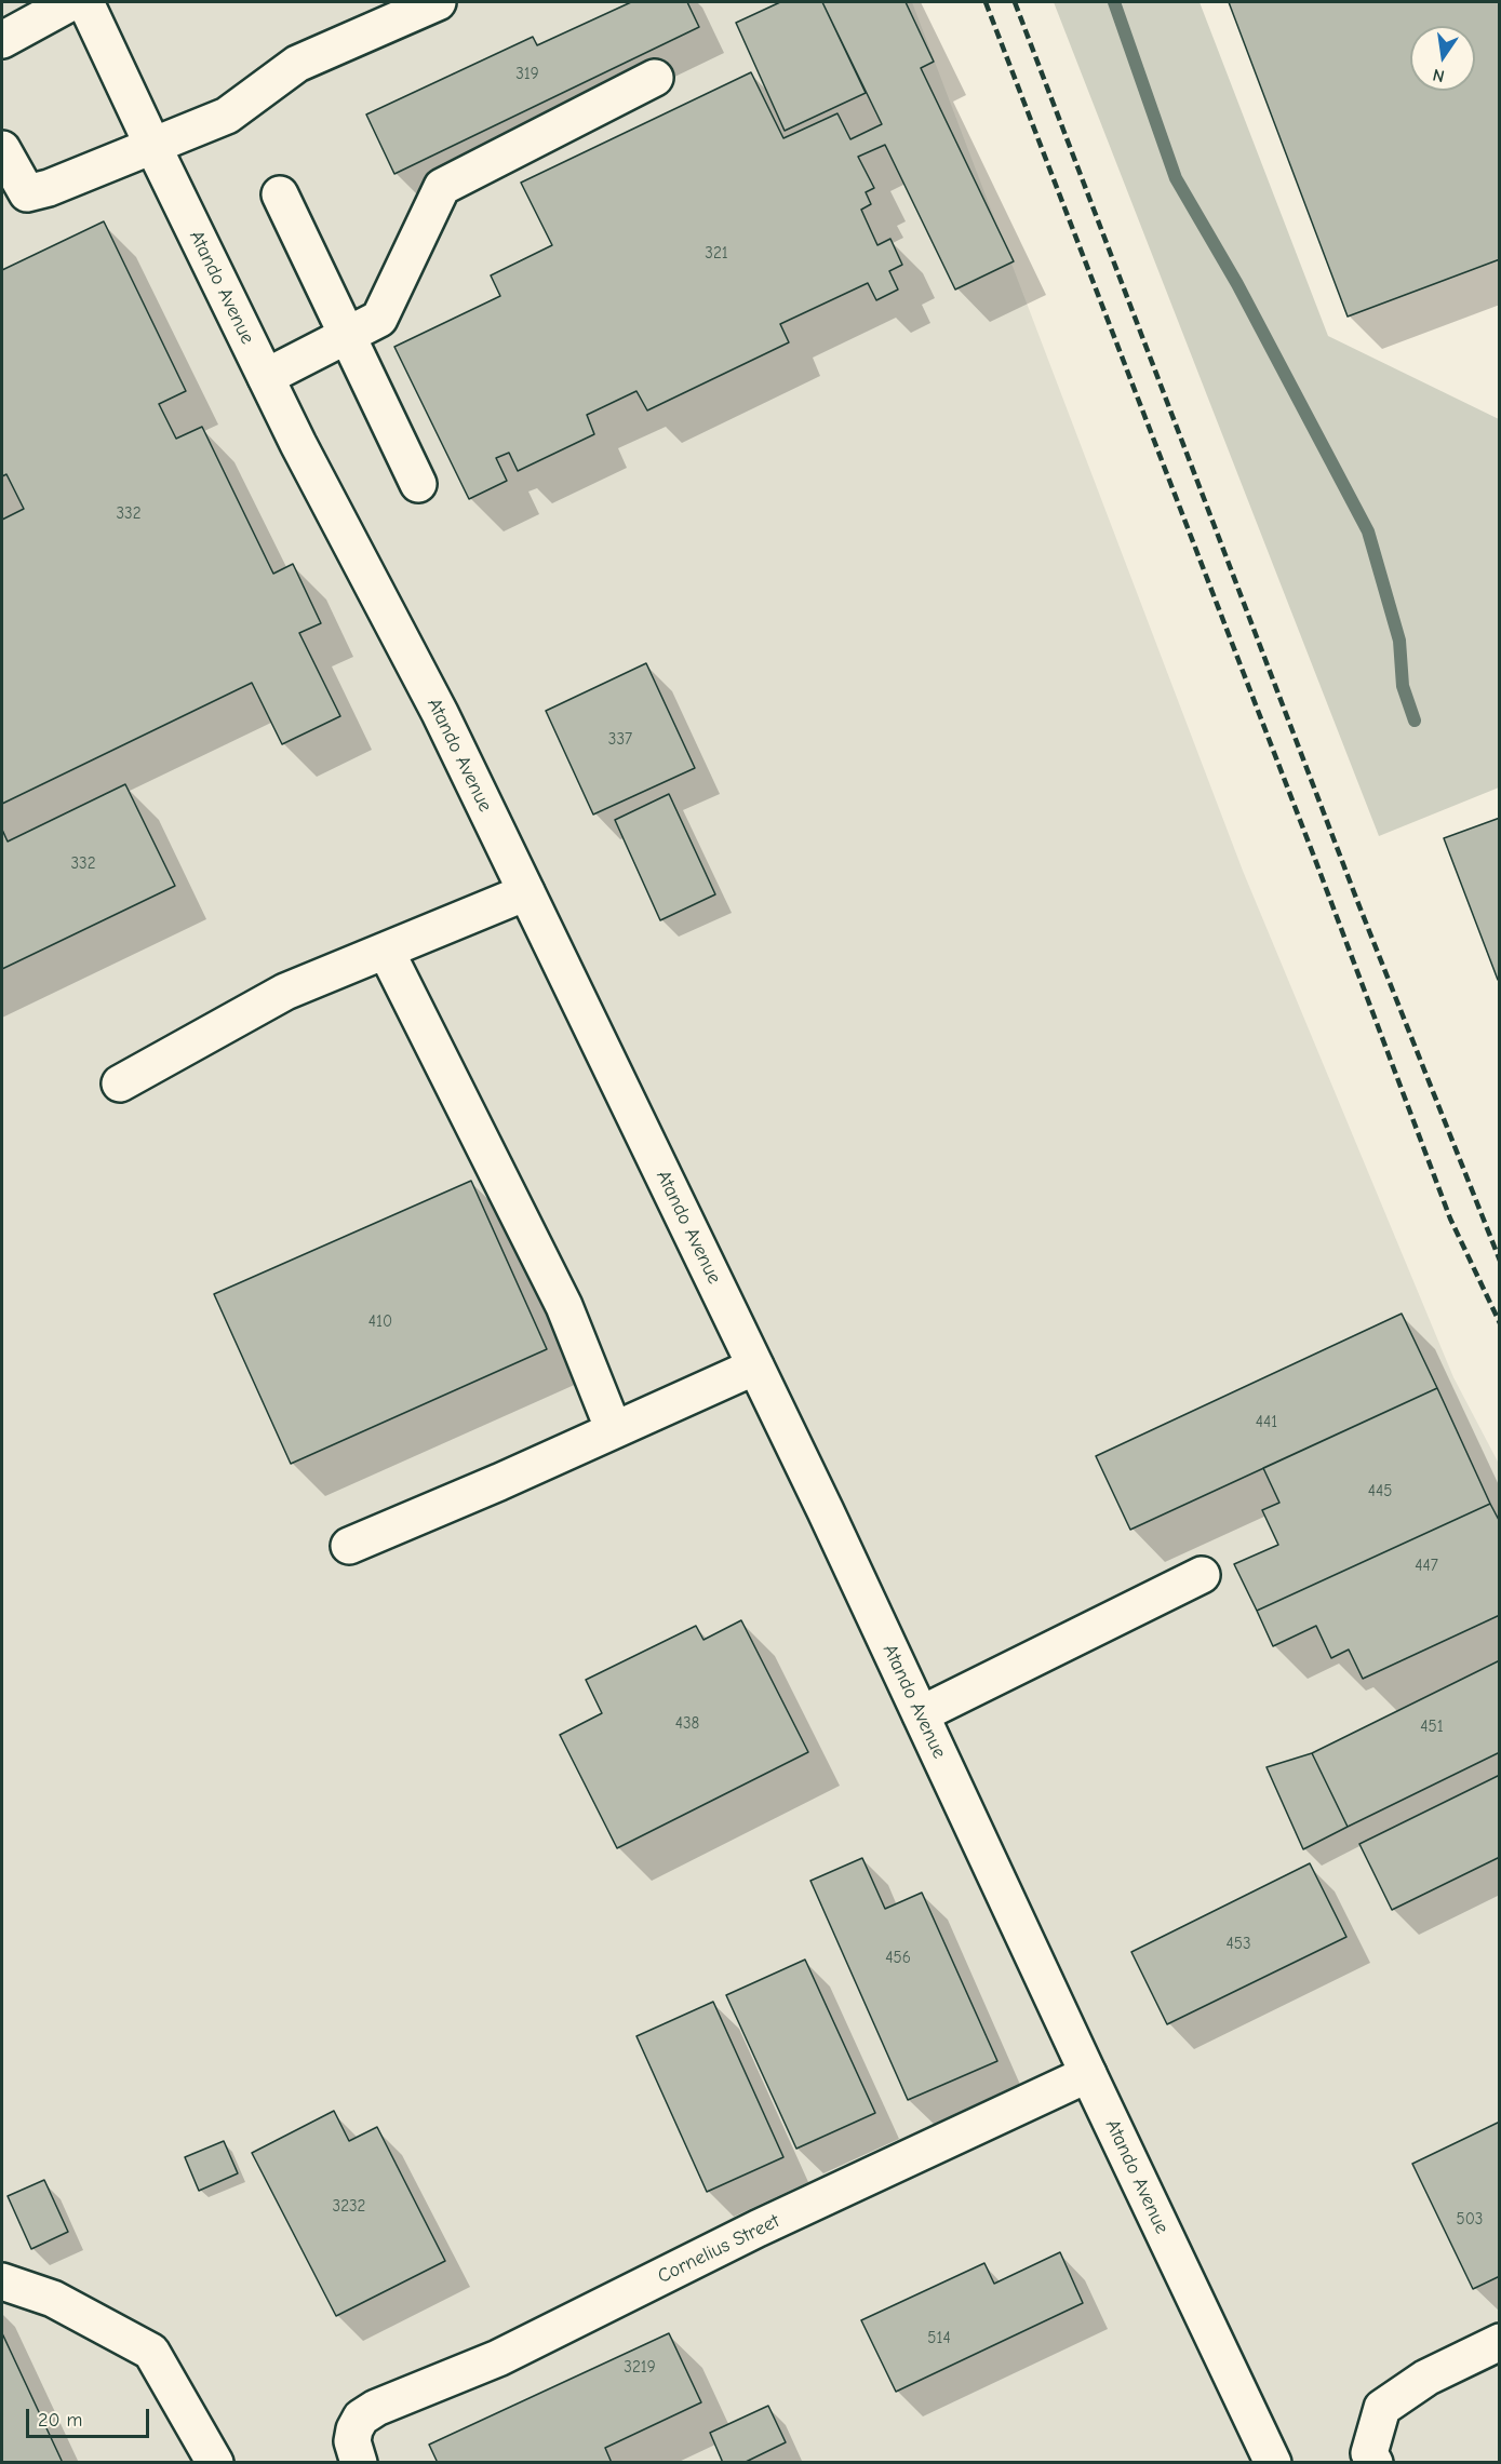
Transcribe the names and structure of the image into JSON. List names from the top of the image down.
{
  "streets": {
    "main road": ["Atando Avenue", "Cornelius Street"]
  },
  "crossings": [
    ["Atando Avenue", "Cornelius Street"]
  ],
  "house_numbers": [
    "319",
    "321",
    "332",
    "337",
    "332",
    "410",
    "441",
    "445",
    "447",
    "438",
    "451",
    "453",
    "456",
    "3232",
    "503",
    "514",
    "3219"
  ],
  "scale_bar": "20 m",
  "north": "bottom"
}
